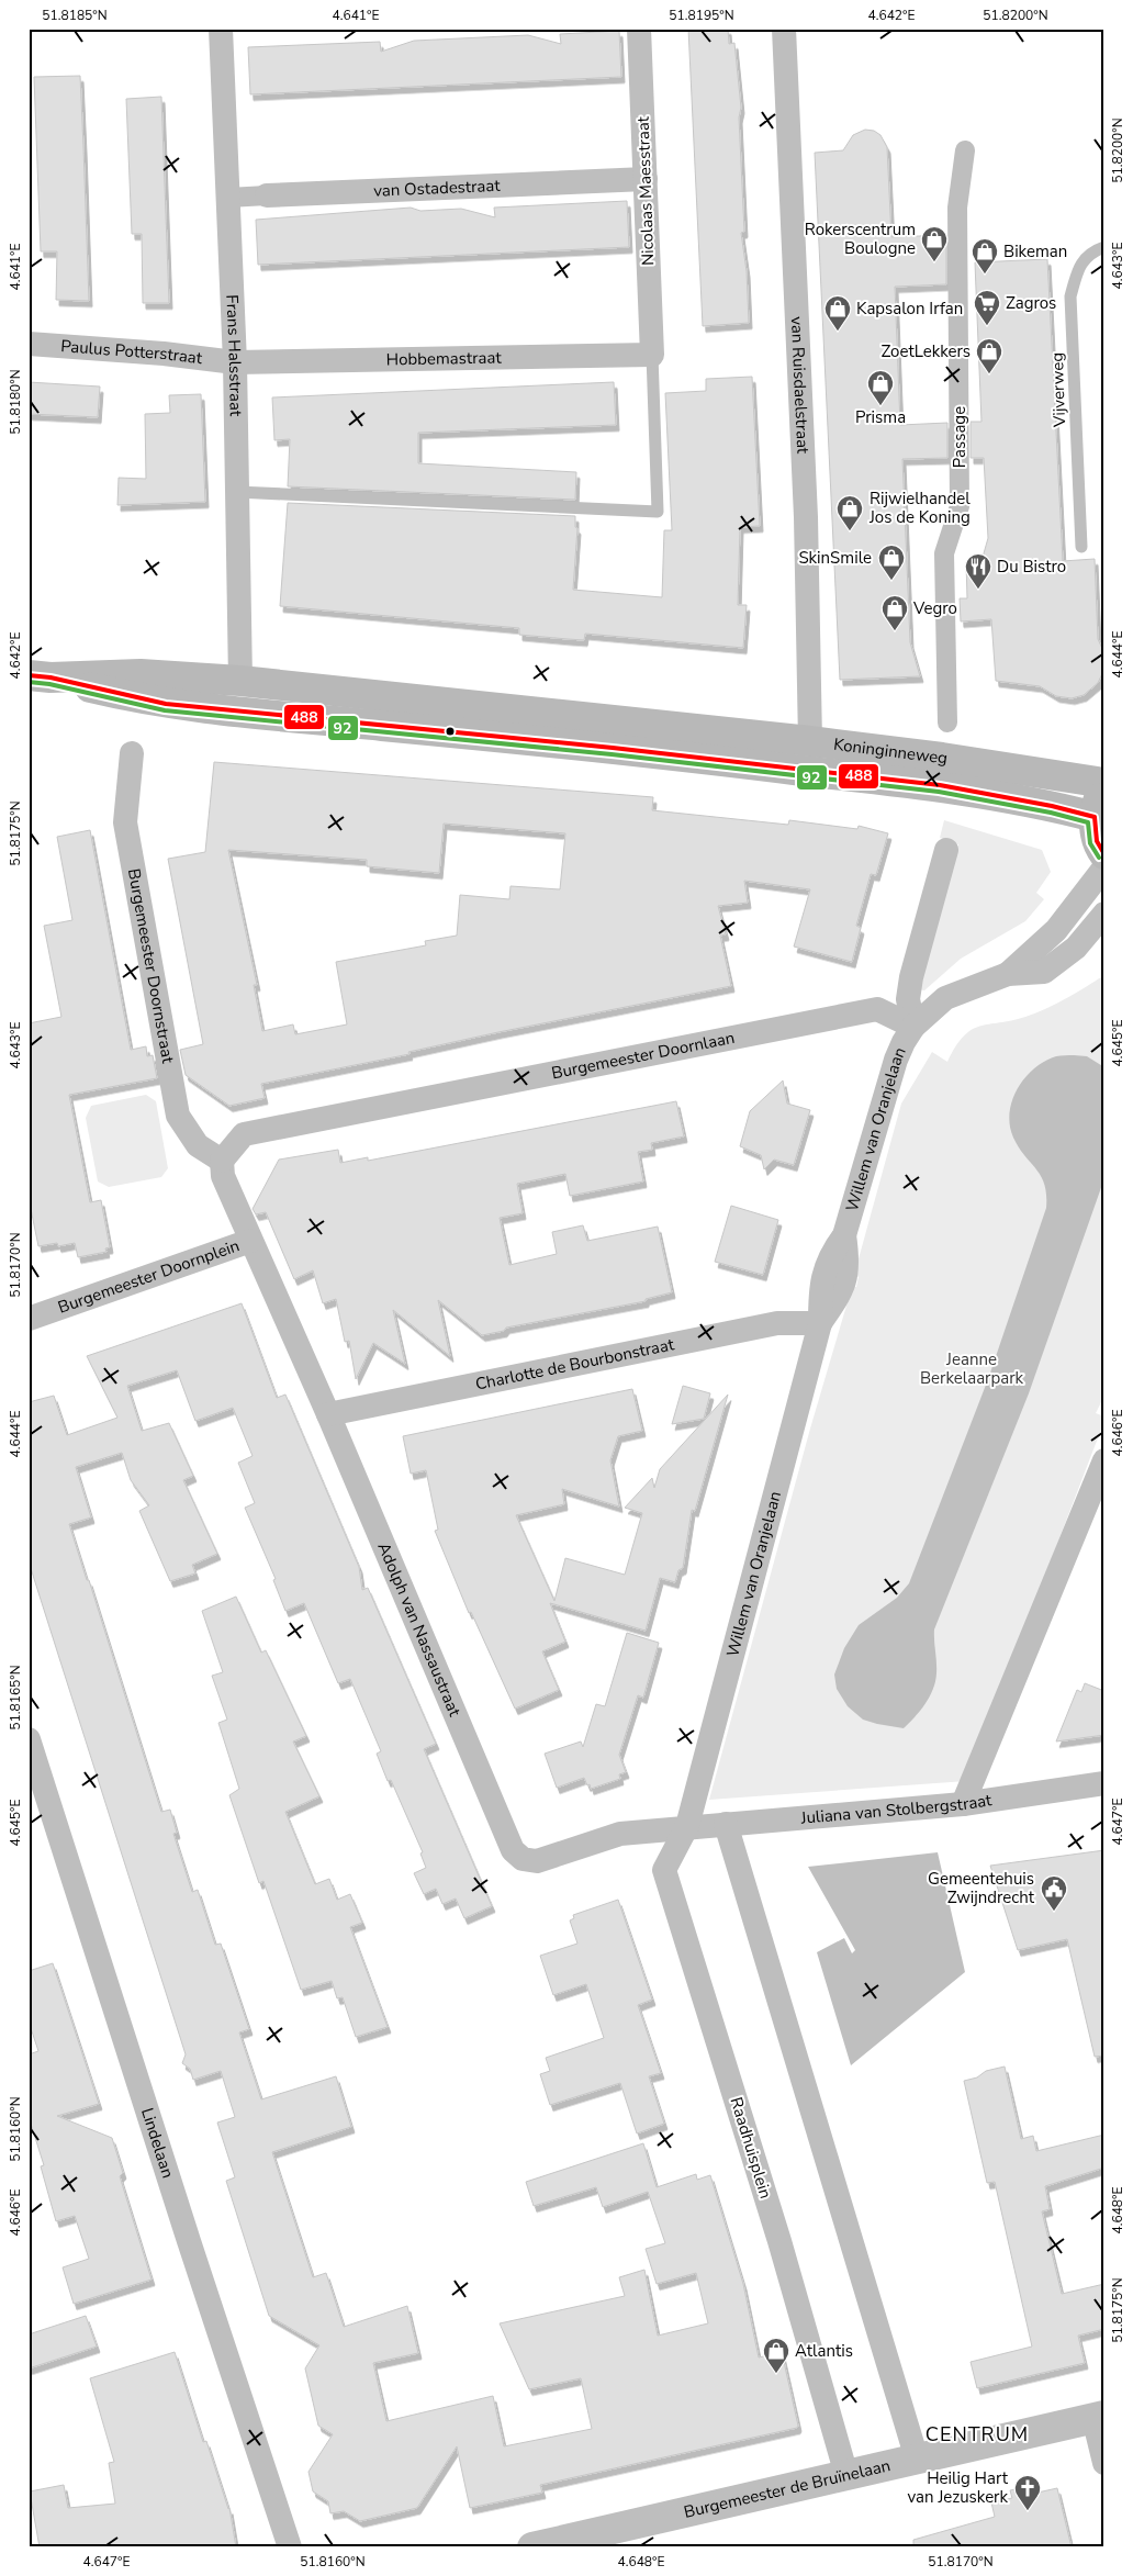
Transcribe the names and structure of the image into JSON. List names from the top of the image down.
{
  "streets": {
    "main road": ["Koninginneweg"],
    "street": [
      "van Ostadestraat",
      "Nicolaas Maesstraat",
      "Paulus Potterstraat",
      "Frans Halsstraat",
      "Hobbemastraat",
      "van Ruisdaelstraat",
      "Passage",
      "Burgemeester Doornstraat",
      "Burgemeester Doornlaan",
      "Willem van Oranjelaan",
      "Burgemeester Doornplein",
      "Charlotte de Bourbonstraat",
      "Adolph van Nassaustraat",
      "Juliana van Stolbergstraat",
      "Lindelaan",
      "Raadhuisplein",
      "Burgemeester de Bruïnelaan"
    ],
    "lane": ["Vijverweg"]
  },
  "crossings": [
    ["van Ostadestraat", "Nicolaas Maesstraat"],
    ["van Ostadestraat", "Frans Halsstraat"],
    ["Nicolaas Maesstraat", "Hobbemastraat"],
    ["Paulus Potterstraat", "Frans Halsstraat"],
    ["Paulus Potterstraat", "Hobbemastraat"],
    ["Frans Halsstraat", "Hobbemastraat"],
    ["Frans Halsstraat", "Koninginneweg"],
    ["van Ruisdaelstraat", "Koninginneweg"],
    ["Burgemeester Doornstraat", "Burgemeester Doornlaan"],
    ["Burgemeester Doornstraat", "Burgemeester Doornplein"],
    ["Burgemeester Doornlaan", "Willem van Oranjelaan"],
    ["Burgemeester Doornlaan", "Burgemeester Doornplein"],
    ["Willem van Oranjelaan", "Charlotte de Bourbonstraat"],
    ["Willem van Oranjelaan", "Adolph van Nassaustraat"],
    ["Willem van Oranjelaan", "Juliana van Stolbergstraat"],
    ["Willem van Oranjelaan", "Raadhuisplein"],
    ["Burgemeester Doornplein", "Adolph van Nassaustraat"],
    ["Charlotte de Bourbonstraat", "Adolph van Nassaustraat"],
    ["Adolph van Nassaustraat", "Juliana van Stolbergstraat"],
    ["Adolph van Nassaustraat", "Raadhuisplein"],
    ["Juliana van Stolbergstraat", "Raadhuisplein"],
    ["Raadhuisplein", "Burgemeester de Bruïnelaan"]
  ],
  "districts": ["CENTRUM"],
  "parks": ["Jeanne Berkelaarpark"],
  "places": {
    "shop": [
      "Rokerscentrum Boulogne",
      "Bikeman",
      "Kapsalon Irfan",
      "ZoetLekkers",
      "Prisma",
      "Rijwielhandel Jos de Koning",
      "SkinSmile",
      "Vegro",
      "Atlantis"
    ],
    "supermarket": ["Zagros"],
    "restaurant": ["Du Bistro"],
    "public building": ["Gemeentehuis Zwijndrecht"],
    "church": ["Heilig Hart van Jezuskerk"]
  },
  "lines": ["transit line 488", "transit line 92"],
  "coordinates": [
    "51.8185°N",
    "4.641°E",
    "51.8195°N",
    "4.642°E",
    "51.8200°N",
    "4.643°E",
    "51.8180°N",
    "4.644°E",
    "51.8175°N",
    "4.645°E",
    "51.8170°N",
    "4.646°E",
    "51.8165°N",
    "4.647°E",
    "51.8160°N",
    "4.648°E"
  ]
}
